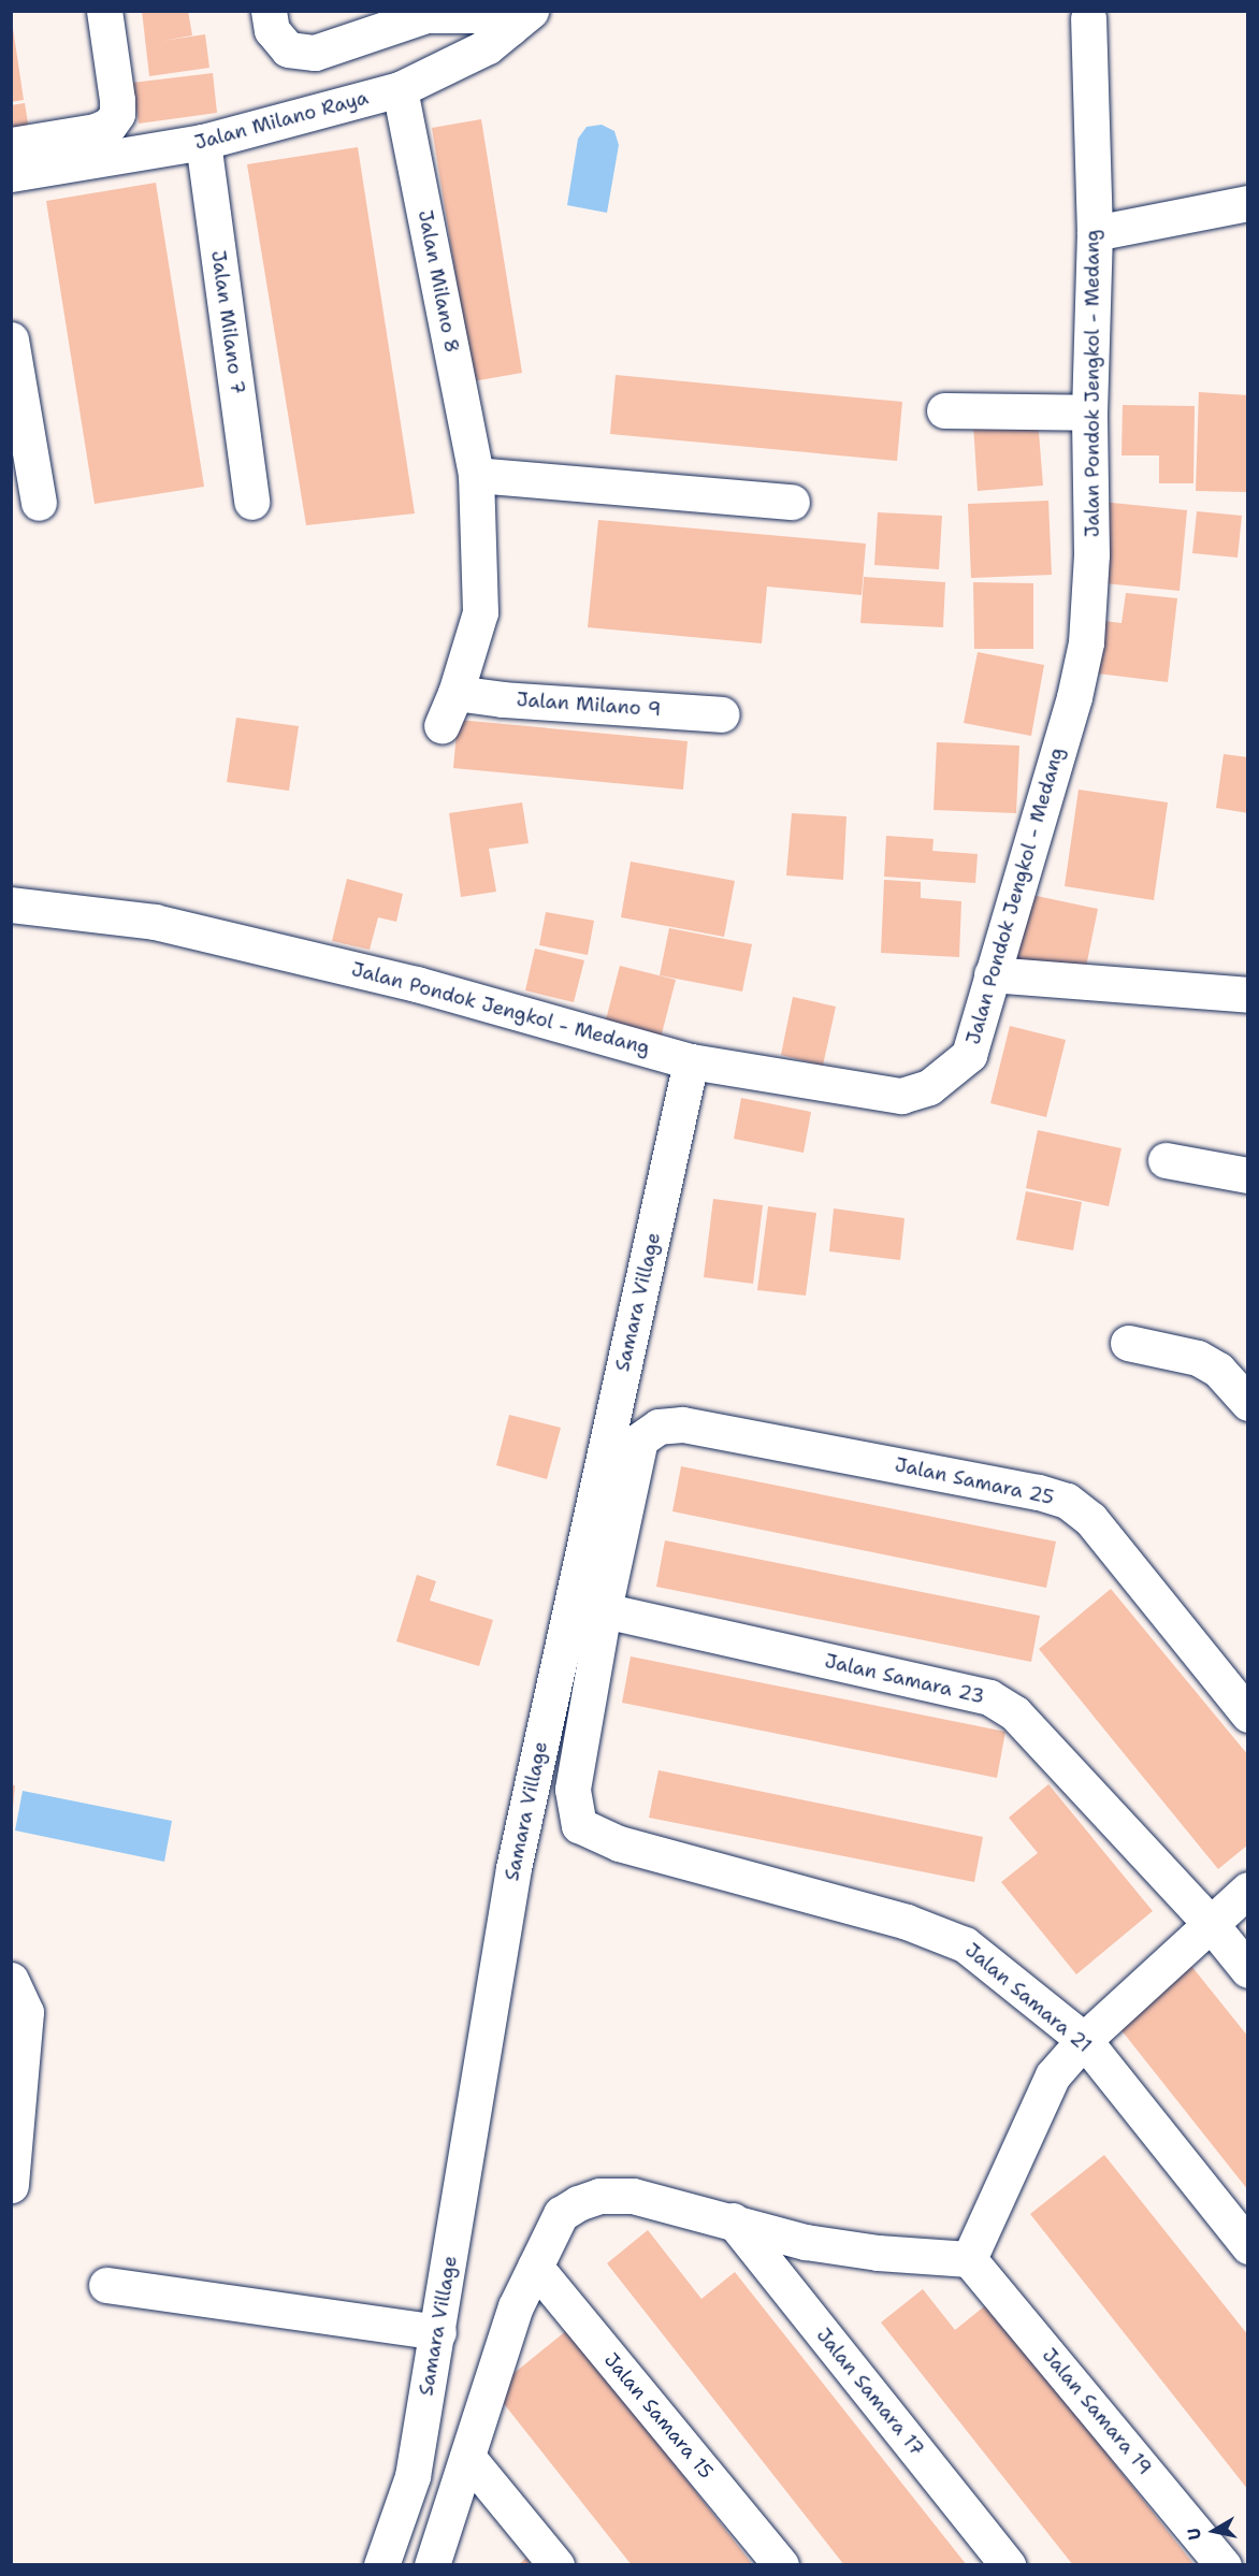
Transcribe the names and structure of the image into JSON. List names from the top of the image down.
{
  "streets": {
    "street": [
      "Jalan Milano Raya",
      "Jalan Milano 8",
      "Jalan Milano 7",
      "Jalan Pondok Jengkol - Medang",
      "Jalan Milano 9",
      "Samara Village",
      "Jalan Samara 25",
      "Jalan Samara 23",
      "Jalan Samara 21",
      "Jalan Samara 17",
      "Jalan Samara 19",
      "Jalan Samara 15"
    ]
  },
  "crossings": [
    ["Jalan Milano Raya", "Jalan Milano 8"],
    ["Jalan Milano Raya", "Jalan Milano 7"],
    ["Jalan Milano 8", "Jalan Milano 9"],
    ["Jalan Pondok Jengkol - Medang", "Samara Village"],
    ["Jalan Samara 25", "Jalan Samara 23"],
    ["Jalan Samara 25", "Jalan Samara 21"],
    ["Jalan Samara 23", "Jalan Samara 21"]
  ],
  "north": "left"
}
